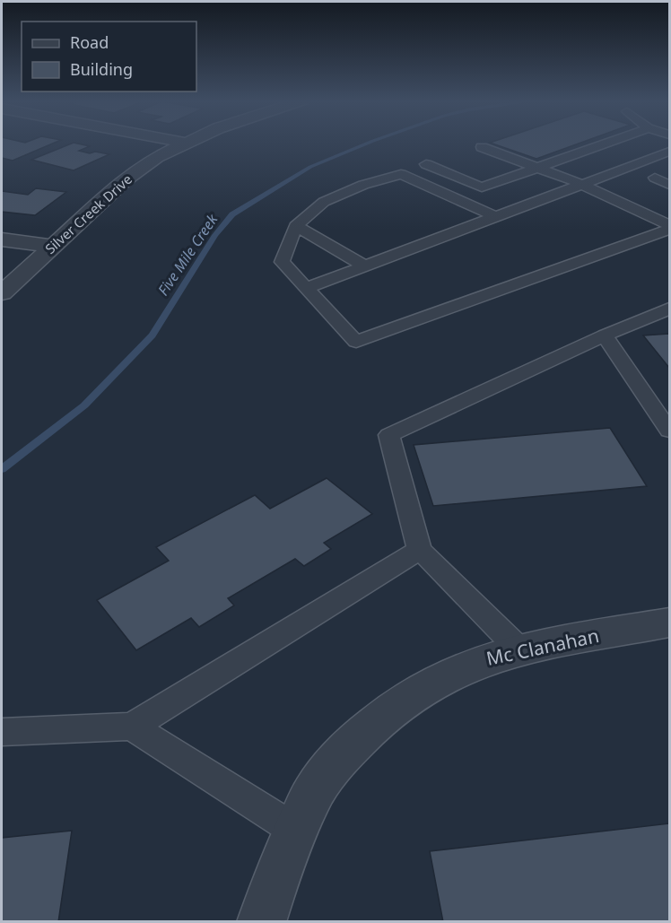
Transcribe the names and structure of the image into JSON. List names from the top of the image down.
{
  "streets": {
    "street": ["Silver Creek Drive", "Mc Clanahan"]
  },
  "water": ["Five Mile Creek"],
  "legend": ["Road", "Building"]
}
